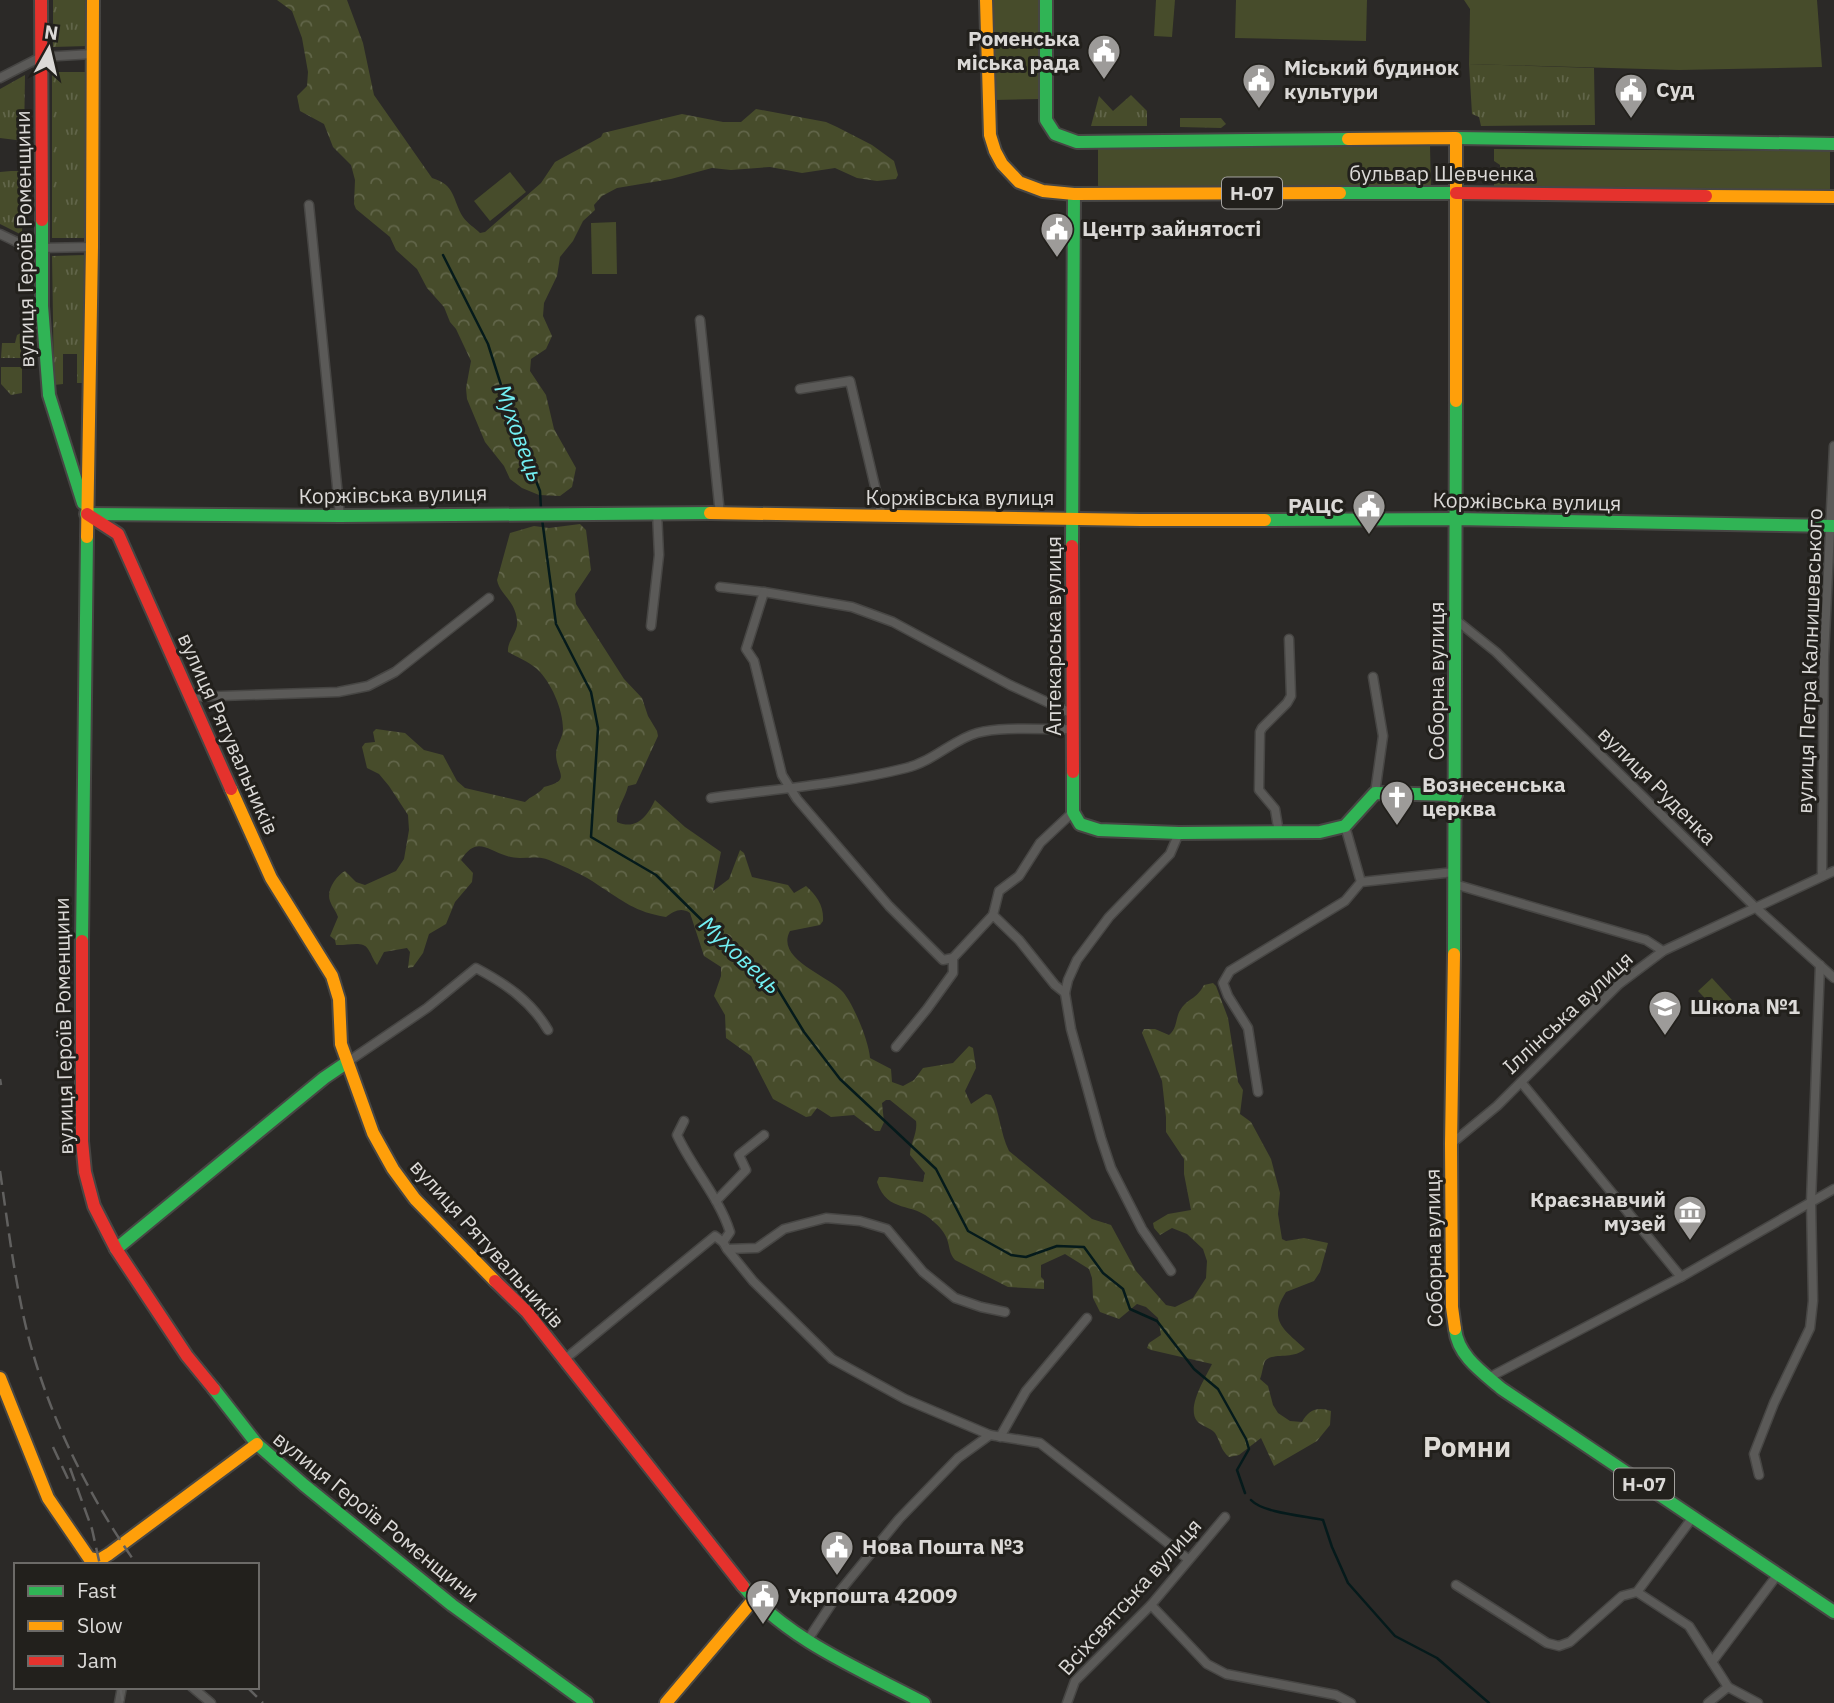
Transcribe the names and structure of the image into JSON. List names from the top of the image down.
{
  "streets": {
    "street": [
      "бульвар Шевченка",
      "Н-07",
      "вулиця Героїв Роменщини",
      "Коржівська вулиця",
      "Аптекарська вулиця",
      "вулиця Петра Калнишевського",
      "Соборна вулиця",
      "вулиця Рятувальників",
      "вулиця Руденка",
      "Іллінська вулиця",
      "Всіхсвятська вулиця"
    ]
  },
  "crossings": [
    ["бульвар Шевченка", "Аптекарська вулиця"],
    ["бульвар Шевченка", "Соборна вулиця"],
    ["Н-07", "Соборна вулиця"],
    ["вулиця Героїв Роменщини", "Коржівська вулиця"],
    ["вулиця Героїв Роменщини", "вулиця Рятувальників"],
    ["Коржівська вулиця", "Аптекарська вулиця"],
    ["Коржівська вулиця", "вулиця Петра Калнишевського"],
    ["Коржівська вулиця", "Соборна вулиця"],
    ["Коржівська вулиця", "вулиця Рятувальників"],
    ["вулиця Петра Калнишевського", "Іллінська вулиця"],
    ["Соборна вулиця", "вулиця Руденка"],
    ["Соборна вулиця", "Іллінська вулиця"],
    ["вулиця Руденка", "Іллінська вулиця"]
  ],
  "districts": ["Ромни"],
  "water": ["Муховець"],
  "places": {
    "public building": [
      "Роменська міська рада",
      "Міський будинок культури",
      "Суд",
      "Центр зайнятості",
      "РАЦС",
      "Нова Пошта №3",
      "Укрпошта 42009"
    ],
    "church": ["Вознесенська церква"],
    "school or university": ["Школа №1"],
    "museum": ["Краєзнавчий музей"]
  },
  "legend": ["Fast", "Slow", "Jam"],
  "north": "top"
}
